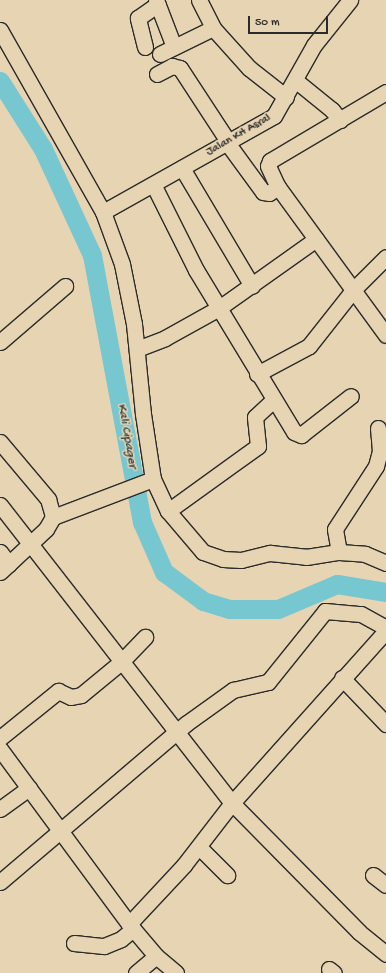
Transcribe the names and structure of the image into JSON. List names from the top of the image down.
{
  "streets": {
    "street": ["Jalan KH Asral"]
  },
  "water": ["Kali Cipager"],
  "scale_bar": "50 m"
}
